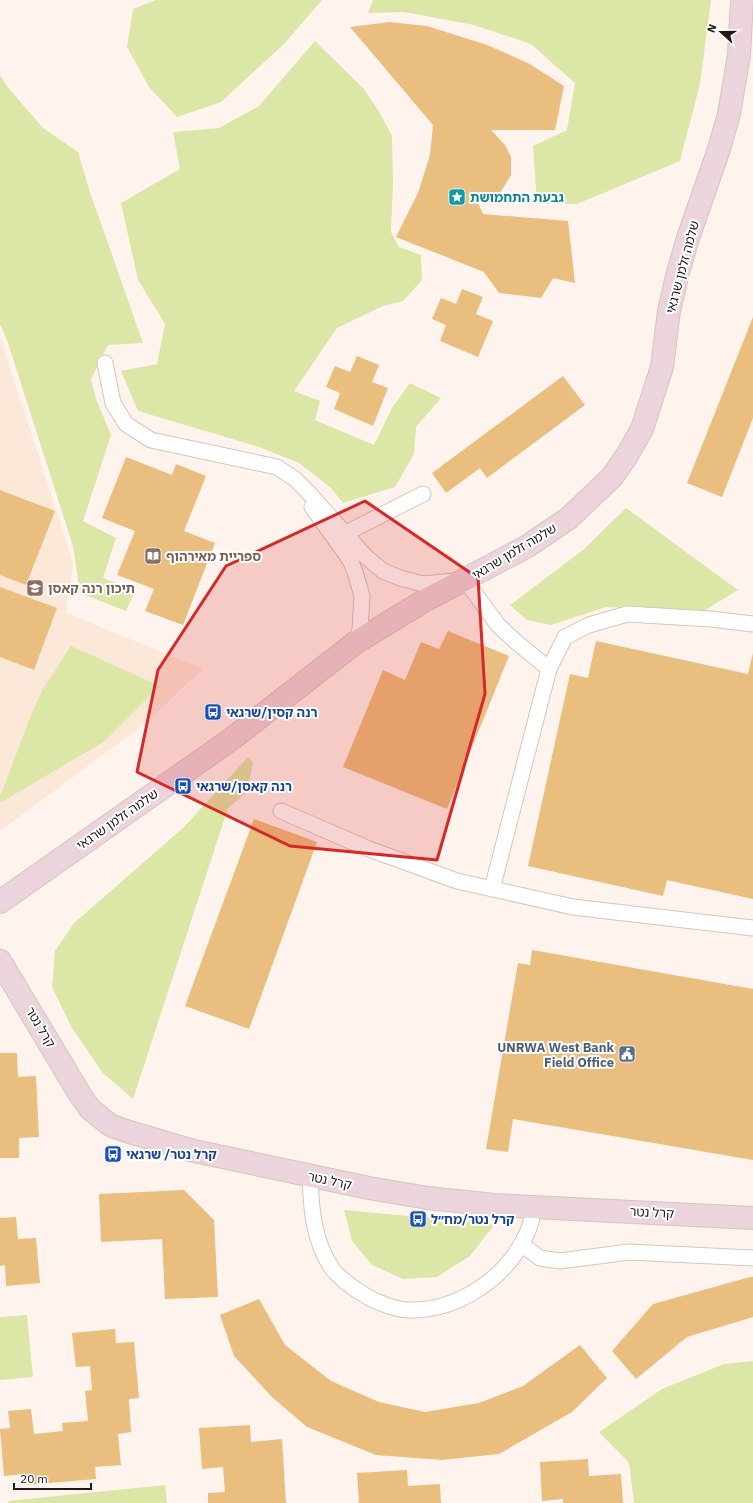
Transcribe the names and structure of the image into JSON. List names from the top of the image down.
{
  "streets": {
    "street": ["שלמה זלמן שרגאי", "קרל נטר"]
  },
  "places": {
    "place": ["גבעת התחמושת"],
    "library": ["ספריית מאירהוף"],
    "school or university": ["תיכון רנה קאסן"],
    "bus stop": [
      "רנה קסין/שרגאי",
      "רנה קאסן/שרגאי",
      "קרל נטר/ שרגאי",
      "קרל נטר/מח״ל"
    ],
    "public building": ["UNRWA West Bank Field Office"]
  },
  "scale_bar": "20 m",
  "north": "left"
}
